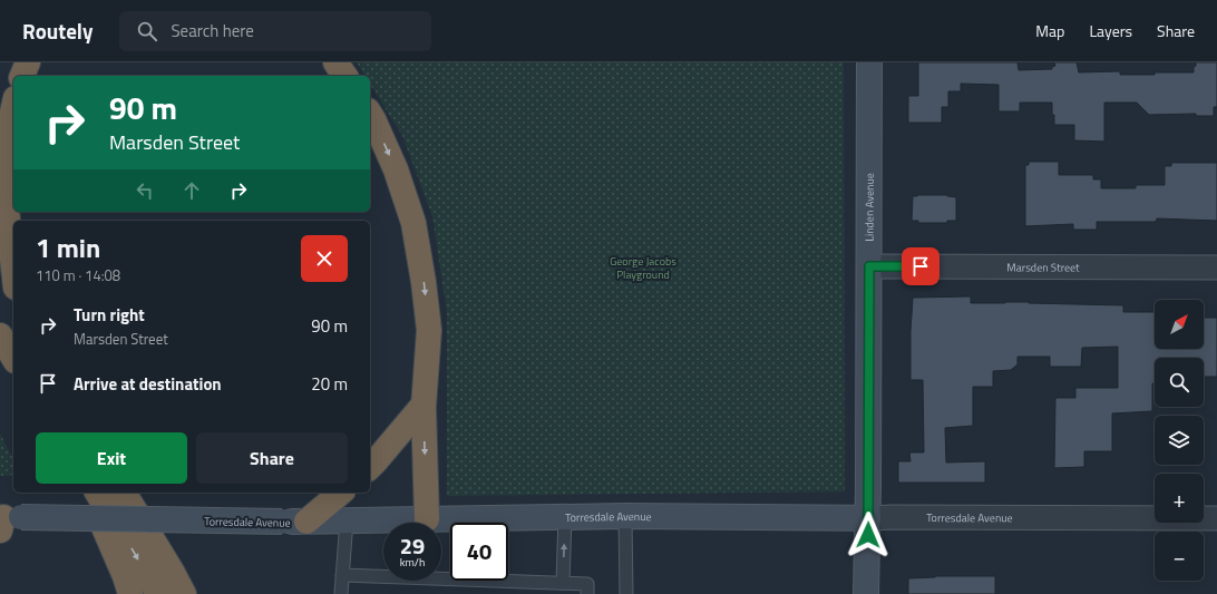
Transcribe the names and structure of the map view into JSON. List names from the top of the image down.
{
  "streets": {
    "street": ["Linden Avenue", "Marsden Street", "Torresdale Avenue"]
  },
  "crossings": [
    ["Linden Avenue", "Marsden Street"],
    ["Linden Avenue", "Torresdale Avenue"]
  ],
  "parks": ["George Jacobs Playground"],
  "north": "top right",
  "page": {
    "header": "Routely",
    "search": "Search here",
    "nav": ["Map", "Layers", "Share"],
    "turn": ["90 m", "Marsden Street"],
    "heading": ["1 min", "110 m · 14:08"],
    "list": [
      {
        "name": "Turn right",
        "note": "Marsden Street",
        "value": "90 m"
      },
      {
        "name": "Arrive at destination",
        "value": "20 m"
      }
    ],
    "map_buttons": ["+", "−"],
    "buttons": ["Exit", "Share"],
    "speed": "29 km/h",
    "limit": "40"
  }
}
